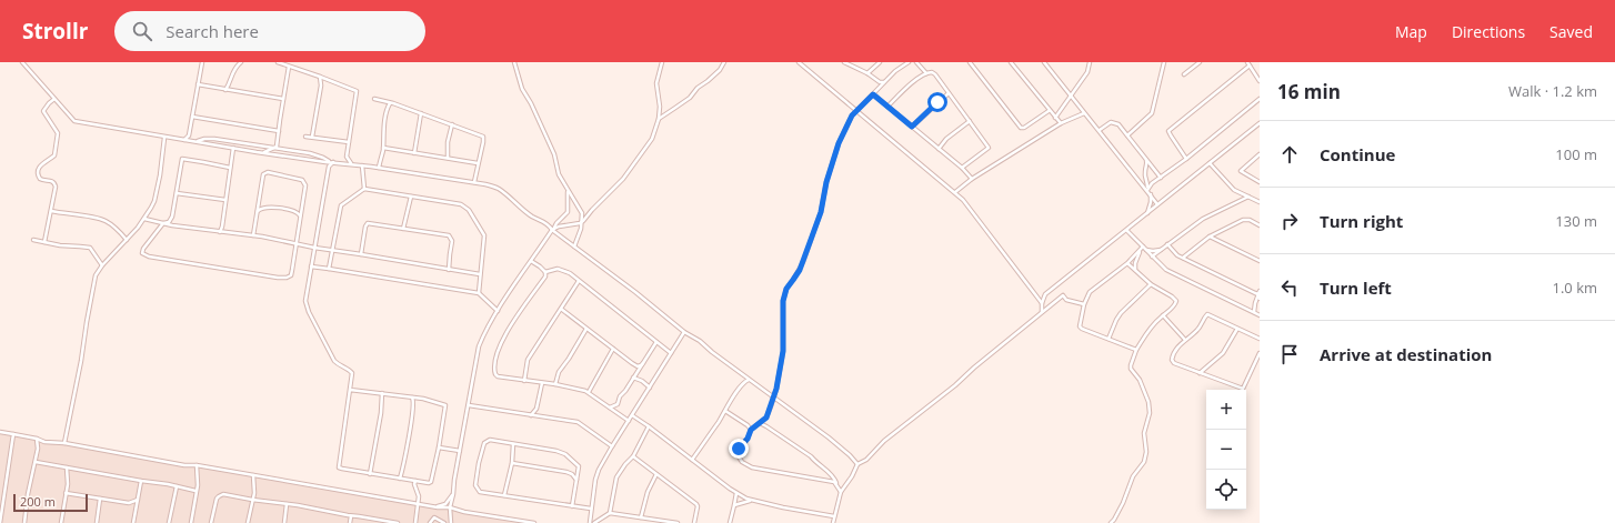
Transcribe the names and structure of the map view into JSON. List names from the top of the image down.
{
  "scale_bar": "200 m",
  "page": {
    "header": "Strollr",
    "search": "Search here",
    "nav": ["Map", "Directions", "Saved"],
    "heading": ["16 min", "Walk · 1.2 km"],
    "list": [
      ["Continue", "100 m"],
      ["Turn right", "130 m"],
      ["Turn left", "1.0 km"],
      "Arrive at destination"
    ],
    "map_buttons": ["+", "−"],
    "scale": "200 m"
  }
}
